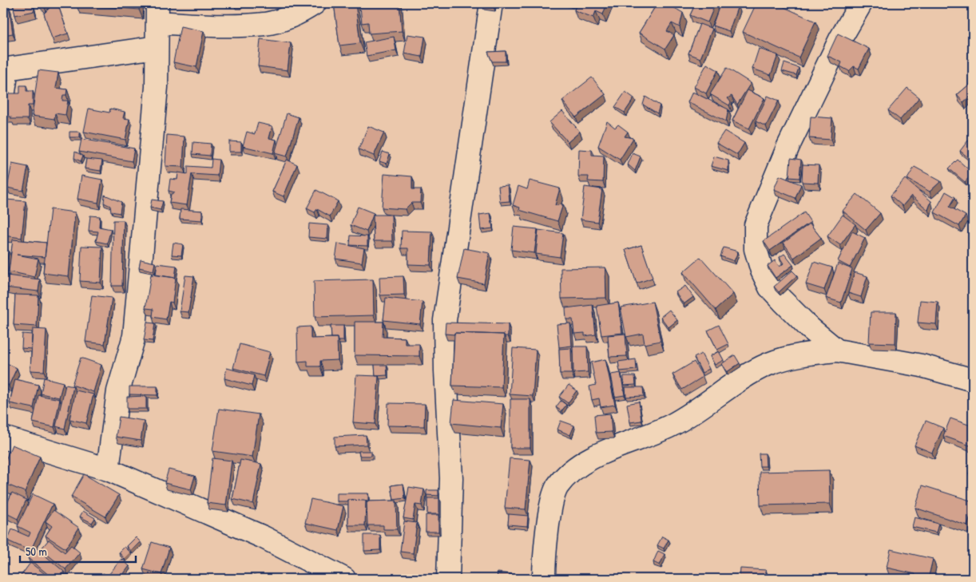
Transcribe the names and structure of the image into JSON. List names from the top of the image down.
{
  "scale_bar": "50 m"
}
